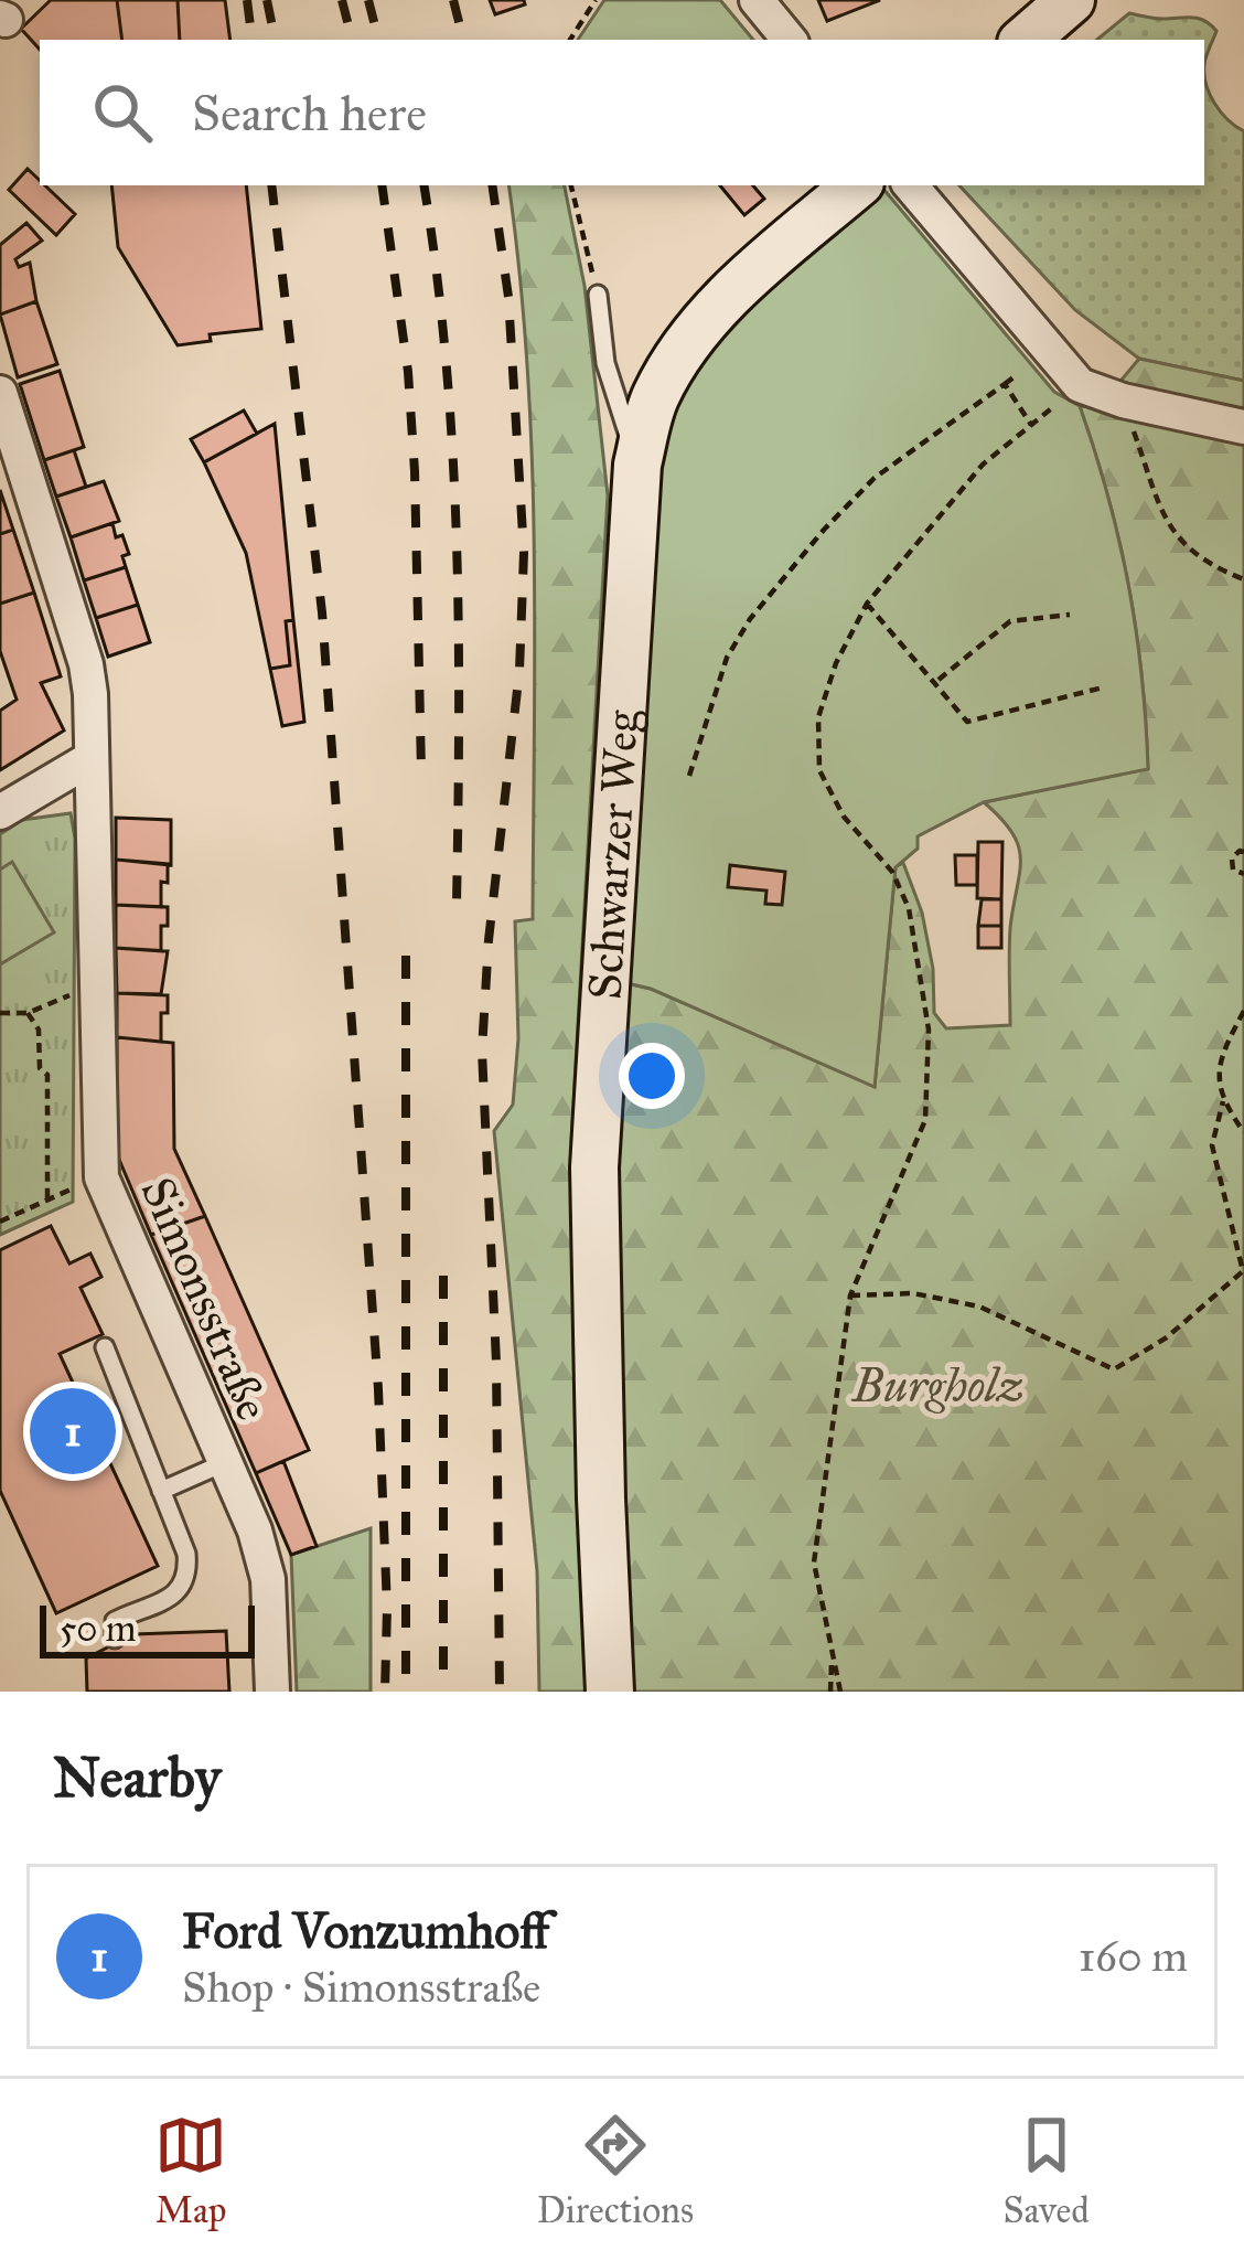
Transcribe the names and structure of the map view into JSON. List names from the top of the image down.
{
  "streets": {
    "street": ["Schwarzer Weg", "Simonsstraße"]
  },
  "parks": ["Burgholz"],
  "scale_bar": "50 m",
  "page": {
    "search": "Search here",
    "pins": "1",
    "scale": "50 m",
    "heading": "Nearby",
    "list": [
      {
        "mark": "1",
        "name": "Ford Vonzumhoff",
        "note": "Shop · Simonsstraße",
        "value": "160 m"
      }
    ],
    "nav": ["Map", "Directions", "Saved"]
  }
}
